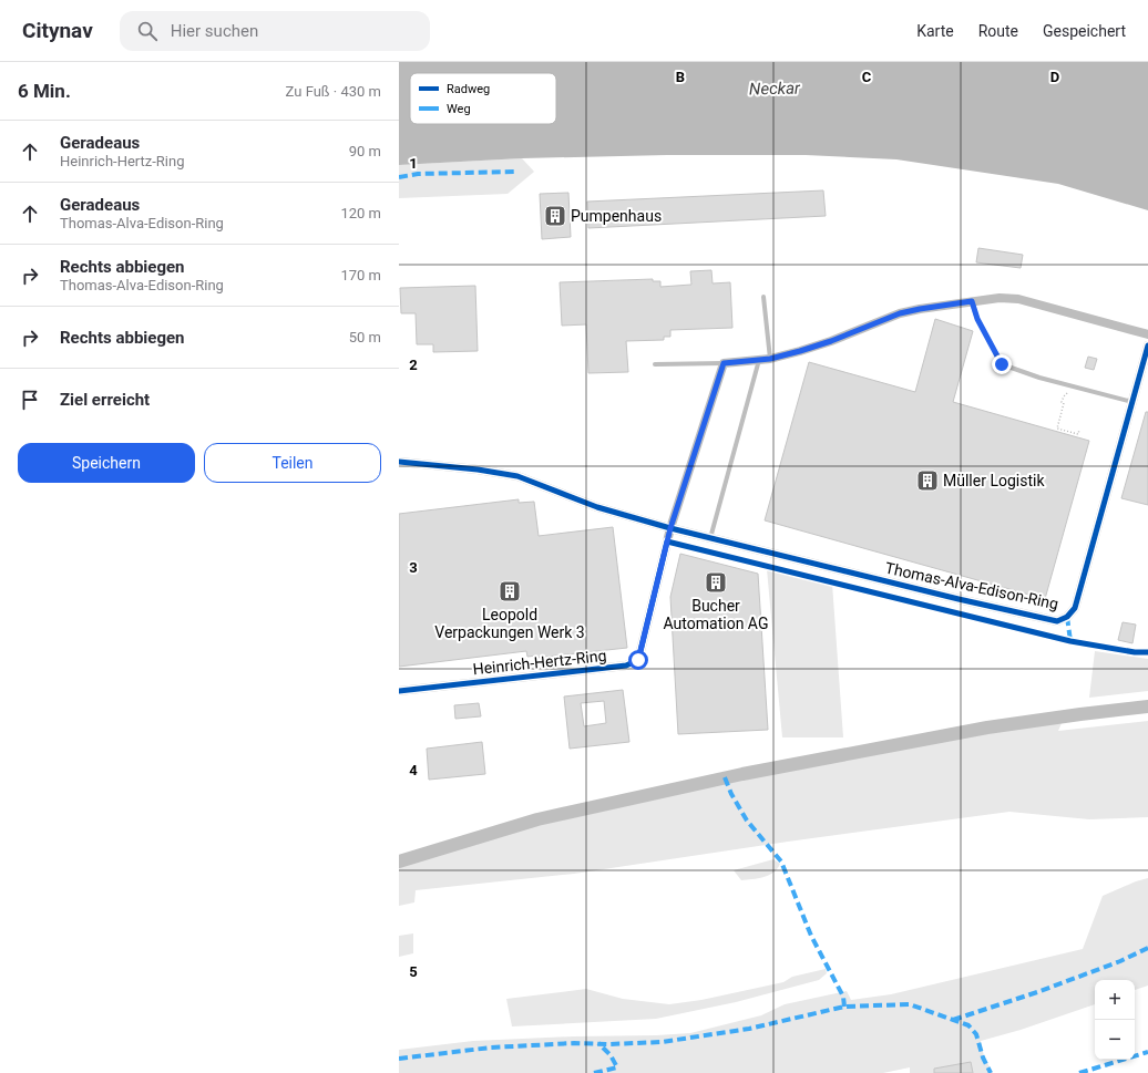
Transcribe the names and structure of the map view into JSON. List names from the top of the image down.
{
  "streets": {
    "street": ["Thomas-Alva-Edison-Ring", "Heinrich-Hertz-Ring"]
  },
  "crossings": [
    ["Thomas-Alva-Edison-Ring", "Heinrich-Hertz-Ring"]
  ],
  "water": ["Neckar"],
  "places": {
    "building": [
      "Pumpenhaus",
      "Müller Logistik",
      "Bucher Automation AG",
      "Leopold Verpackungen Werk 3"
    ]
  },
  "legend": ["Radweg", "Weg"],
  "page": {
    "header": "Citynav",
    "search": "Hier suchen",
    "nav": ["Karte", "Route", "Gespeichert"],
    "heading": ["6 Min.", "Zu Fuß · 430 m"],
    "list": [
      ["Geradeaus", "Heinrich-Hertz-Ring", "90 m"],
      ["Geradeaus", "Thomas-Alva-Edison-Ring", "120 m"],
      ["Rechts abbiegen", "Thomas-Alva-Edison-Ring", "170 m"],
      ["Rechts abbiegen", "50 m"],
      "Ziel erreicht"
    ],
    "buttons": ["Speichern", "Teilen"],
    "map_buttons": ["+", "−"]
  },
  "grid": {
    "columns": ["B", "C", "D"],
    "rows": [
      "1",
      "2",
      "3",
      "4",
      "5"
    ]
  }
}
